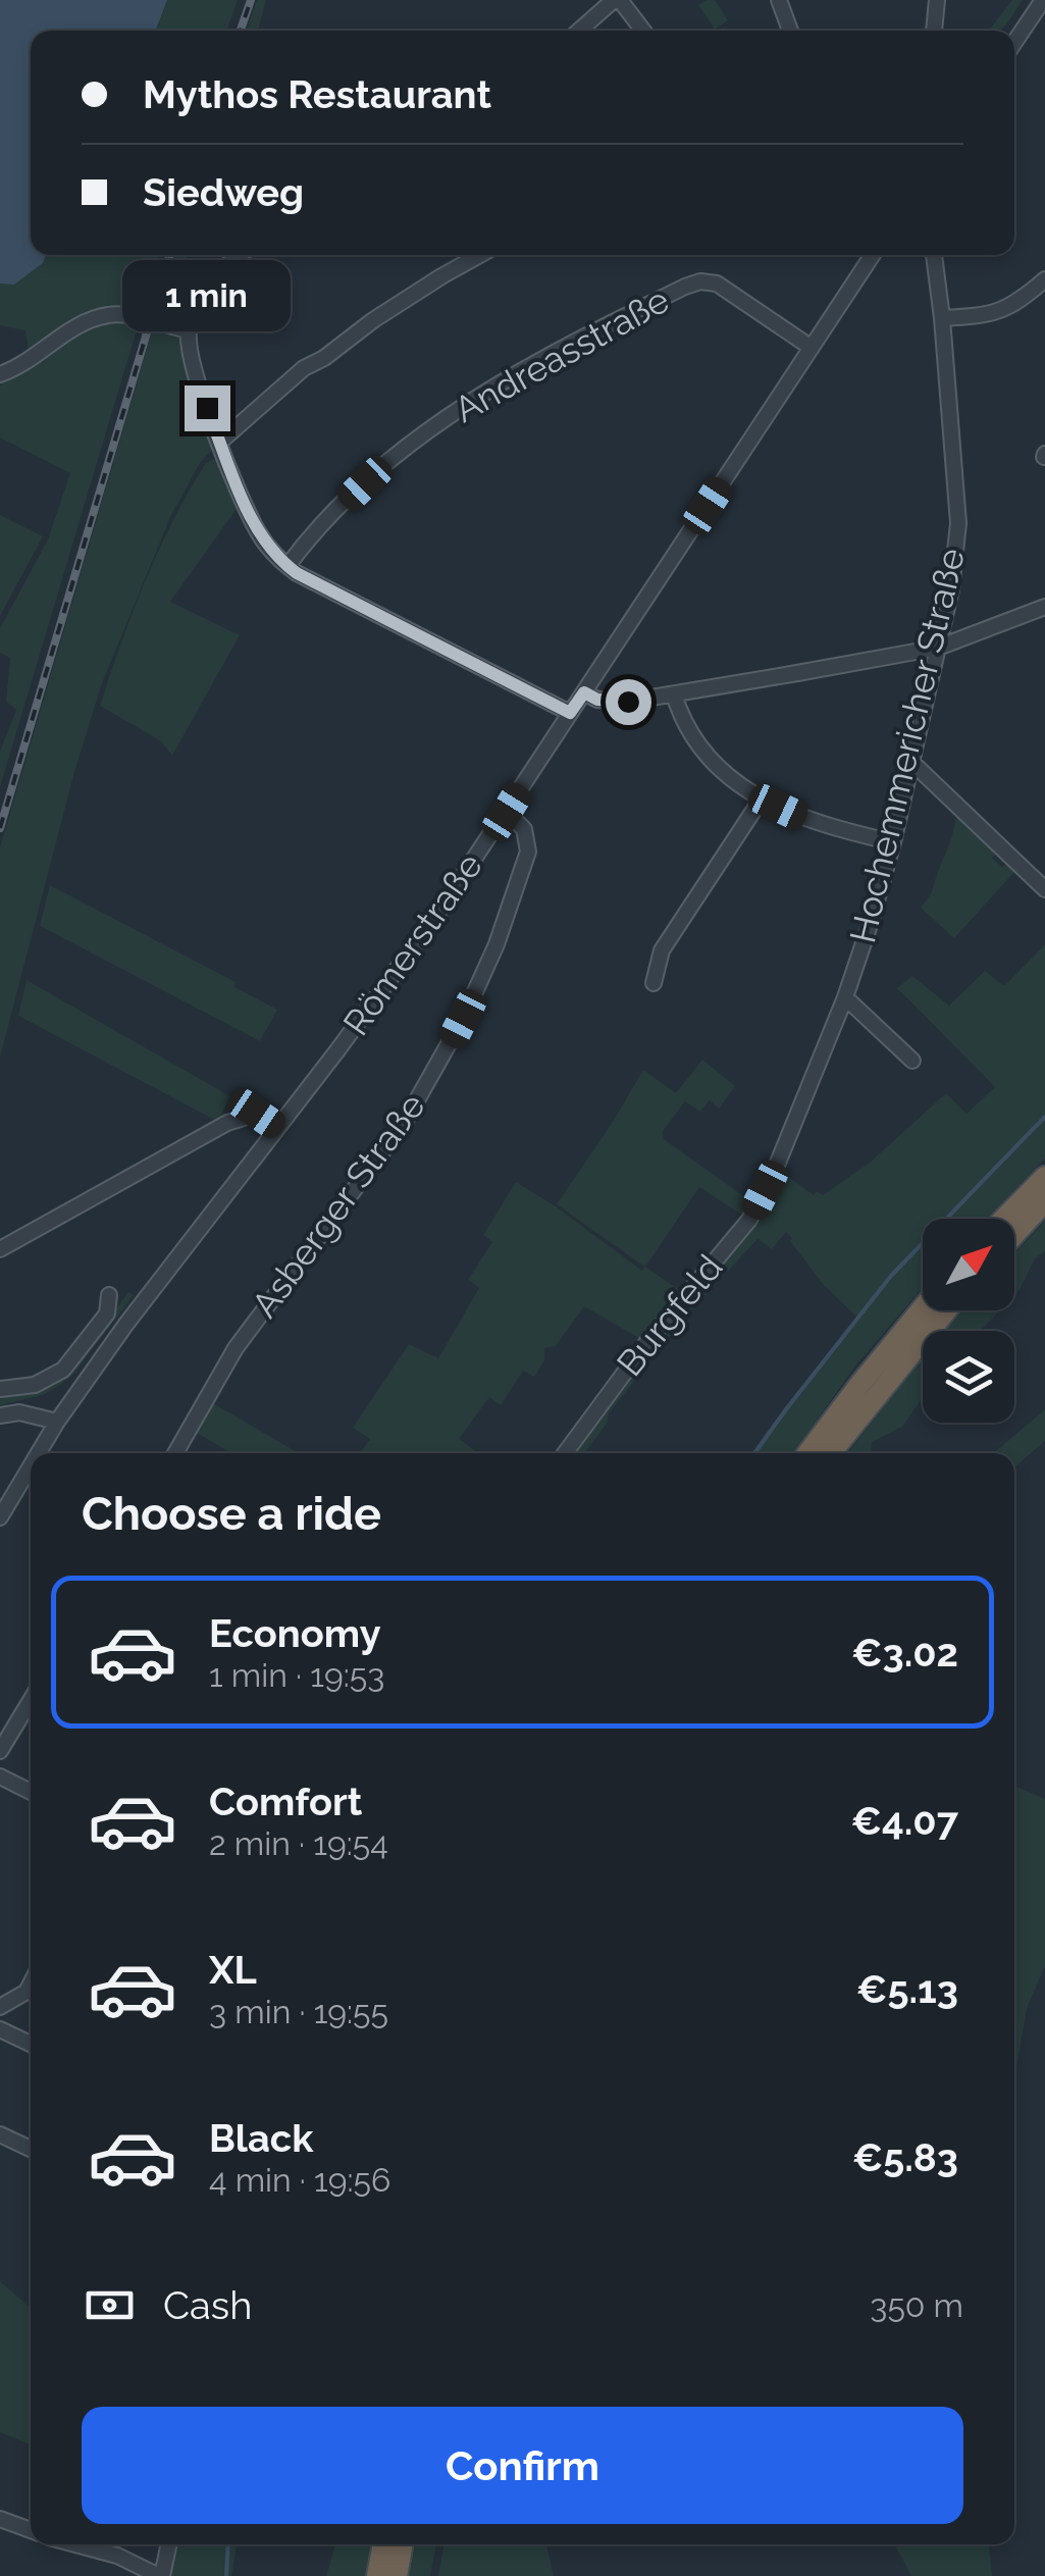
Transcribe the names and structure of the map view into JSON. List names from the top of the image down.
{
  "streets": {
    "street": [
      "Andreasstraße",
      "Hochemmericher Straße",
      "Römerstraße",
      "Asberger Straße",
      "Burgfeld"
    ]
  },
  "crossings": [
    ["Andreasstraße", "Römerstraße"],
    ["Hochemmericher Straße", "Burgfeld"],
    ["Römerstraße", "Asberger Straße"]
  ],
  "north": "top right",
  "page": {
    "banner": ["Mythos Restaurant", "Siedweg"],
    "bubble": "1 min",
    "heading": "Choose a ride",
    "list": [
      {
        "name": "Economy",
        "note": "1 min · 19:53",
        "value": "€3.02"
      },
      {
        "name": "Comfort",
        "note": "2 min · 19:54",
        "value": "€4.07"
      },
      {
        "name": "XL",
        "note": "3 min · 19:55",
        "value": "€5.13"
      },
      {
        "name": "Black",
        "note": "4 min · 19:56",
        "value": "€5.83"
      }
    ],
    "pay": ["Cash", "350 m"],
    "buttons": "Confirm"
  }
}
